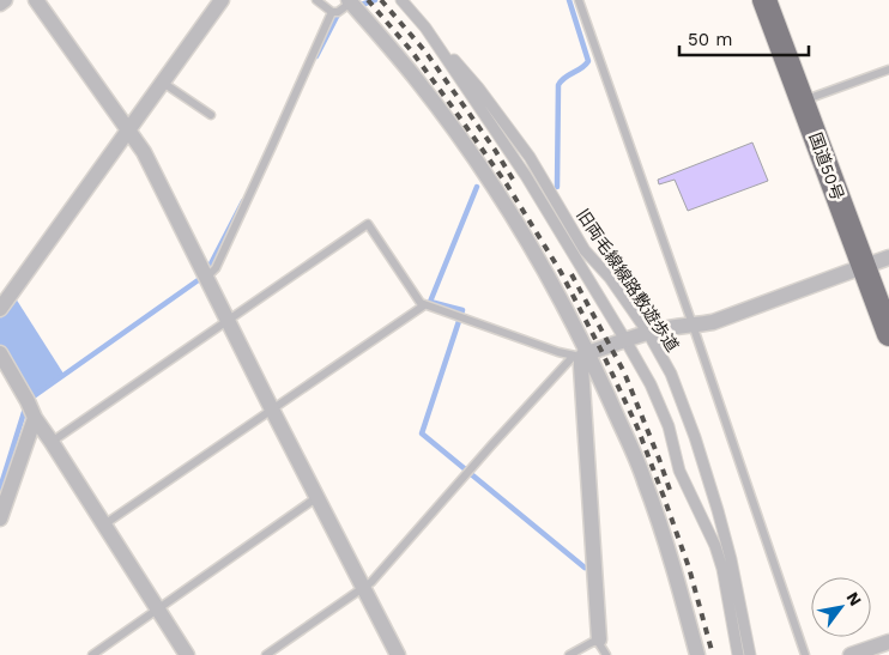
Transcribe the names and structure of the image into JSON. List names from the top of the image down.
{
  "streets": {
    "highway": ["国道50号"],
    "street": ["旧両毛線線路敷遊歩道"]
  },
  "scale_bar": "50 m",
  "north": "top right"
}
